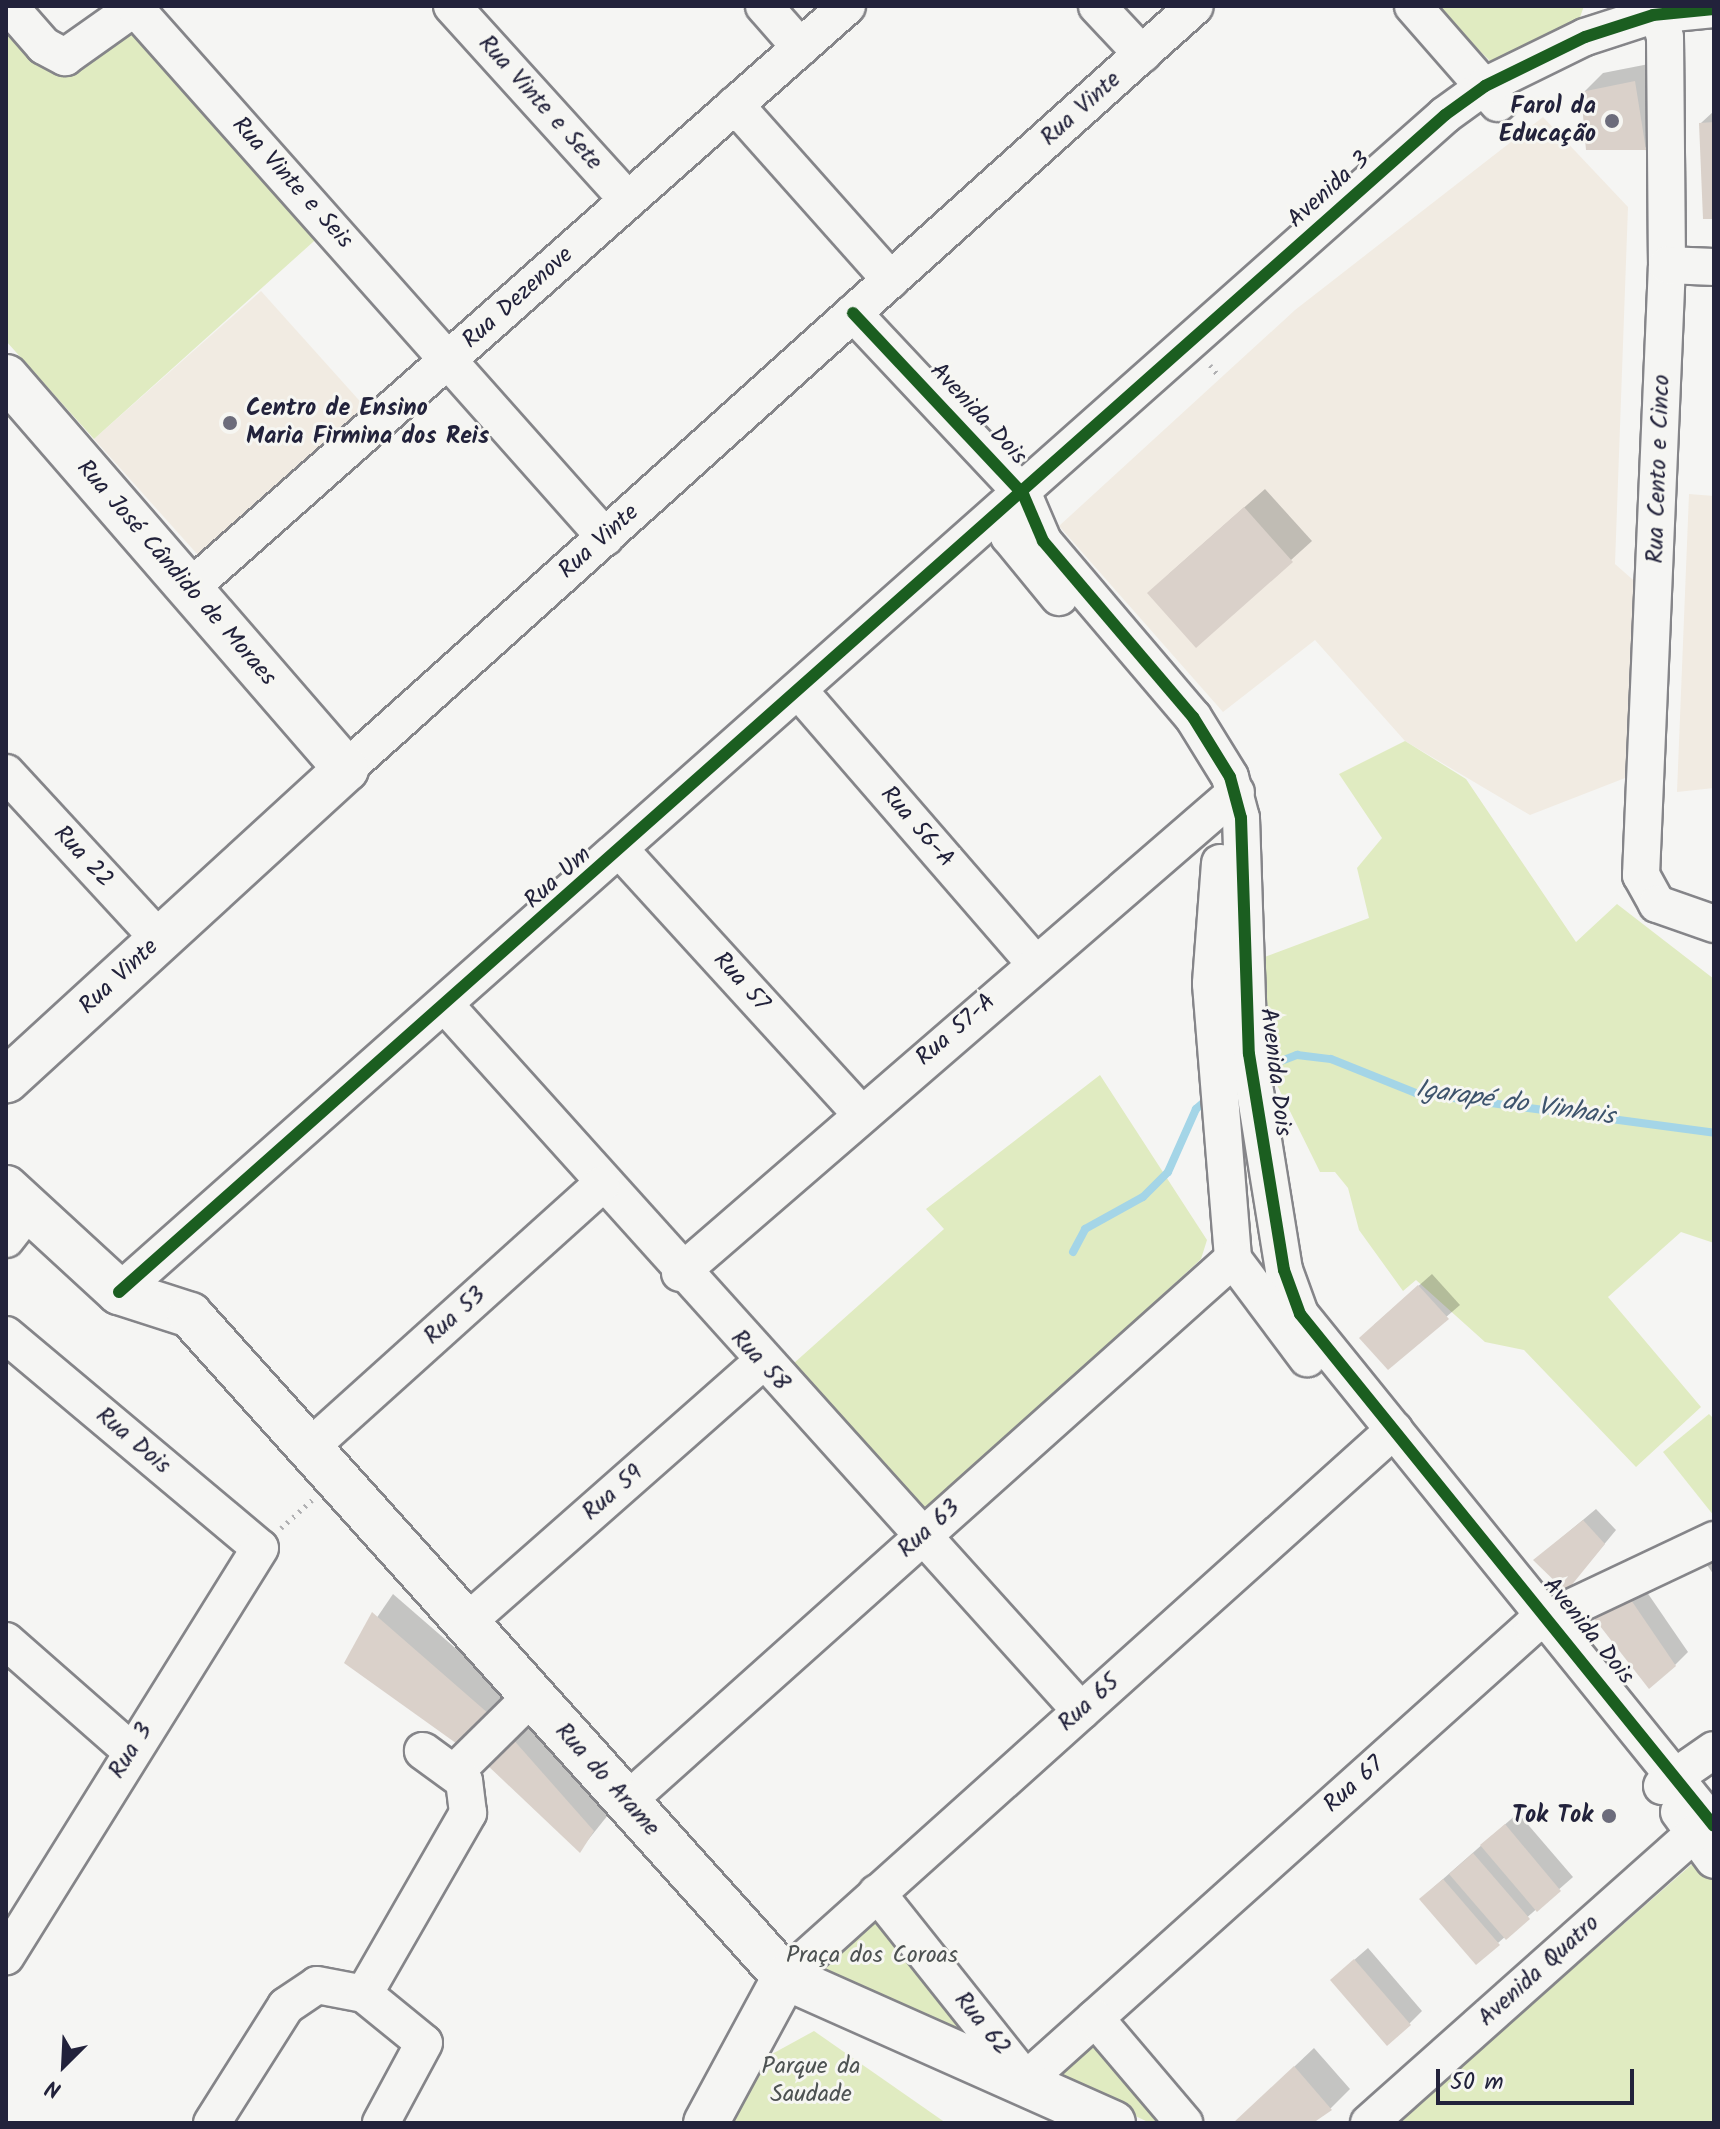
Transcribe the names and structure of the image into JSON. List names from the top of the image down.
{
  "streets": {
    "main road": ["Rua Vinte", "Rua José Cândido de Moraes", "Rua do Arame"],
    "street": [
      "Rua Vinte e Sete",
      "Rua Vinte e Seis",
      "Avenida 3",
      "Rua Dezenove",
      "Avenida Dois",
      "Rua Cento e Cinco",
      "Rua 56-A",
      "Rua 22",
      "Rua Um",
      "Rua 57",
      "Rua 57-A",
      "Rua 53",
      "Rua 58",
      "Rua Dois",
      "Rua 59",
      "Rua 63",
      "Rua 65",
      "Rua 3",
      "Rua 67",
      "Avenida Quatro",
      "Rua 62"
    ]
  },
  "crossings": [
    ["Rua Vinte e Sete", "Rua Dezenove"],
    ["Rua Vinte", "Rua Vinte e Seis"],
    ["Rua Vinte", "Avenida Dois"],
    ["Rua Vinte", "Rua José Cândido de Moraes"],
    ["Rua Vinte", "Rua 22"],
    ["Rua Vinte e Seis", "Rua Dezenove"],
    ["Avenida 3", "Avenida Dois"],
    ["Avenida 3", "Rua Cento e Cinco"],
    ["Avenida 3", "Rua Um"],
    ["Rua Dezenove", "Rua José Cândido de Moraes"],
    ["Avenida Dois", "Rua Um"],
    ["Avenida Dois", "Rua 57-A"],
    ["Avenida Dois", "Rua 63"],
    ["Avenida Dois", "Rua 65"],
    ["Avenida Dois", "Rua 67"],
    ["Avenida Dois", "Avenida Quatro"],
    ["Rua 56-A", "Rua Um"],
    ["Rua 56-A", "Rua 57-A"],
    ["Rua Um", "Rua 57"],
    ["Rua Um", "Rua 58"],
    ["Rua Um", "Rua do Arame"],
    ["Rua 57", "Rua 57-A"],
    ["Rua 57-A", "Rua 58"],
    ["Rua 53", "Rua 58"],
    ["Rua 53", "Rua do Arame"],
    ["Rua 58", "Rua 59"],
    ["Rua 58", "Rua 63"],
    ["Rua 58", "Rua 65"],
    ["Rua Dois", "Rua 3"],
    ["Rua 59", "Rua do Arame"],
    ["Rua 63", "Rua do Arame"],
    ["Rua 65", "Rua do Arame"],
    ["Rua 65", "Rua 62"],
    ["Rua do Arame", "Rua 67"],
    ["Rua do Arame", "Rua 62"],
    ["Rua 67", "Rua 62"]
  ],
  "water": ["Igarapé do Vinhais"],
  "parks": ["Praça dos Coroas", "Parque da Saudade"],
  "places": ["Farol da Educação", "Centro de Ensino Maria Firmina dos Reis", "Tok Tok"],
  "scale_bar": "50 m",
  "north": "bottom left"
}
